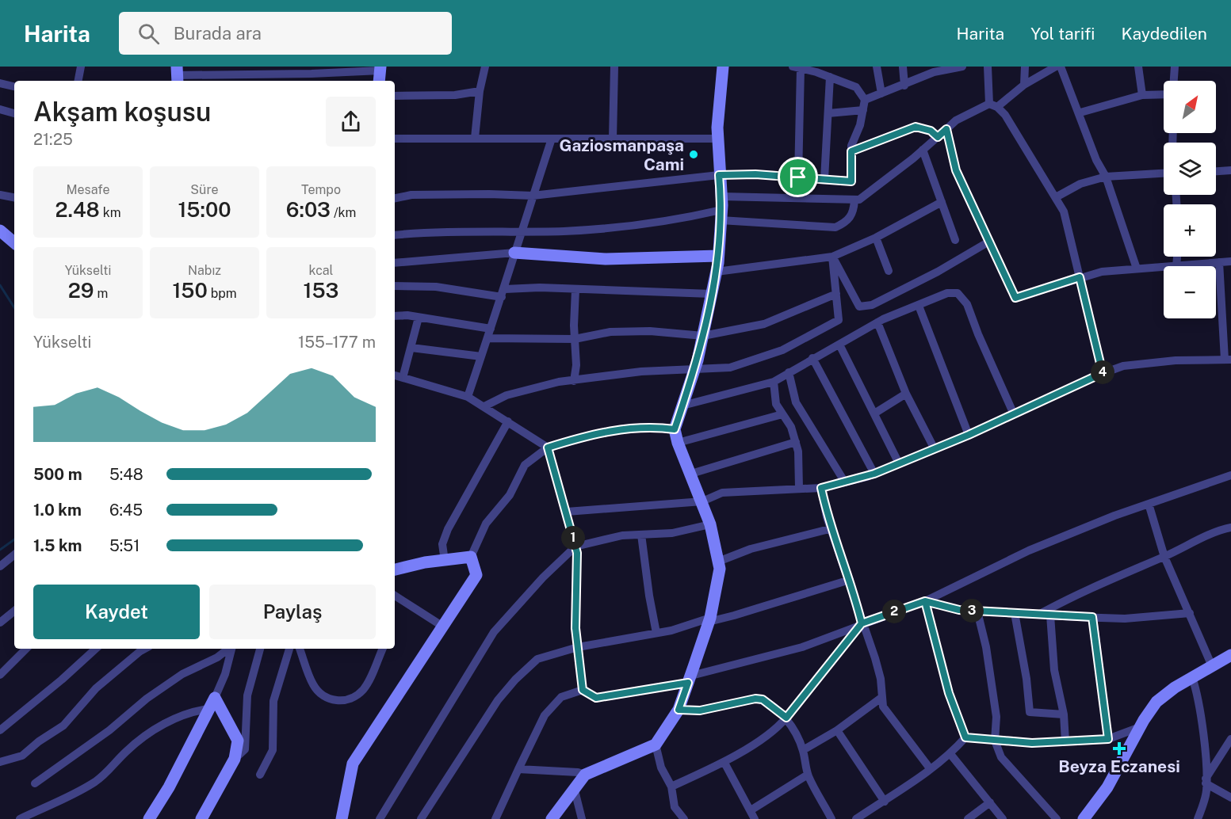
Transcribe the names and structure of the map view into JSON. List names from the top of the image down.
{
  "places": {
    "other": ["Gaziosmanpaşa Cami"],
    "health": ["Beyza Eczanesi"]
  },
  "north": "top right",
  "page": {
    "header": "Harita",
    "search": "Burada ara",
    "nav": ["Harita", "Yol tarifi", "Kaydedilen"],
    "map_buttons": ["+", "−"],
    "heading": ["Akşam koşusu", "21:25"],
    "stats": [
      ["Mesafe", "2.48 km"],
      ["Süre", "15:00"],
      ["Tempo", "6:03 /km"],
      ["Yükselti", "29 m"],
      ["Nabız", "150 bpm"],
      ["kcal", "153"]
    ],
    "chart": ["Yükselti", "155–177 m"],
    "pins": [
      "4",
      "1",
      "3",
      "2"
    ],
    "list": [
      {
        "name": "500 m",
        "note": "5:48"
      },
      {
        "name": "1.0 km",
        "note": "6:45"
      },
      {
        "name": "1.5 km",
        "note": "5:51"
      }
    ],
    "buttons": ["Kaydet", "Paylaş"]
  }
}
